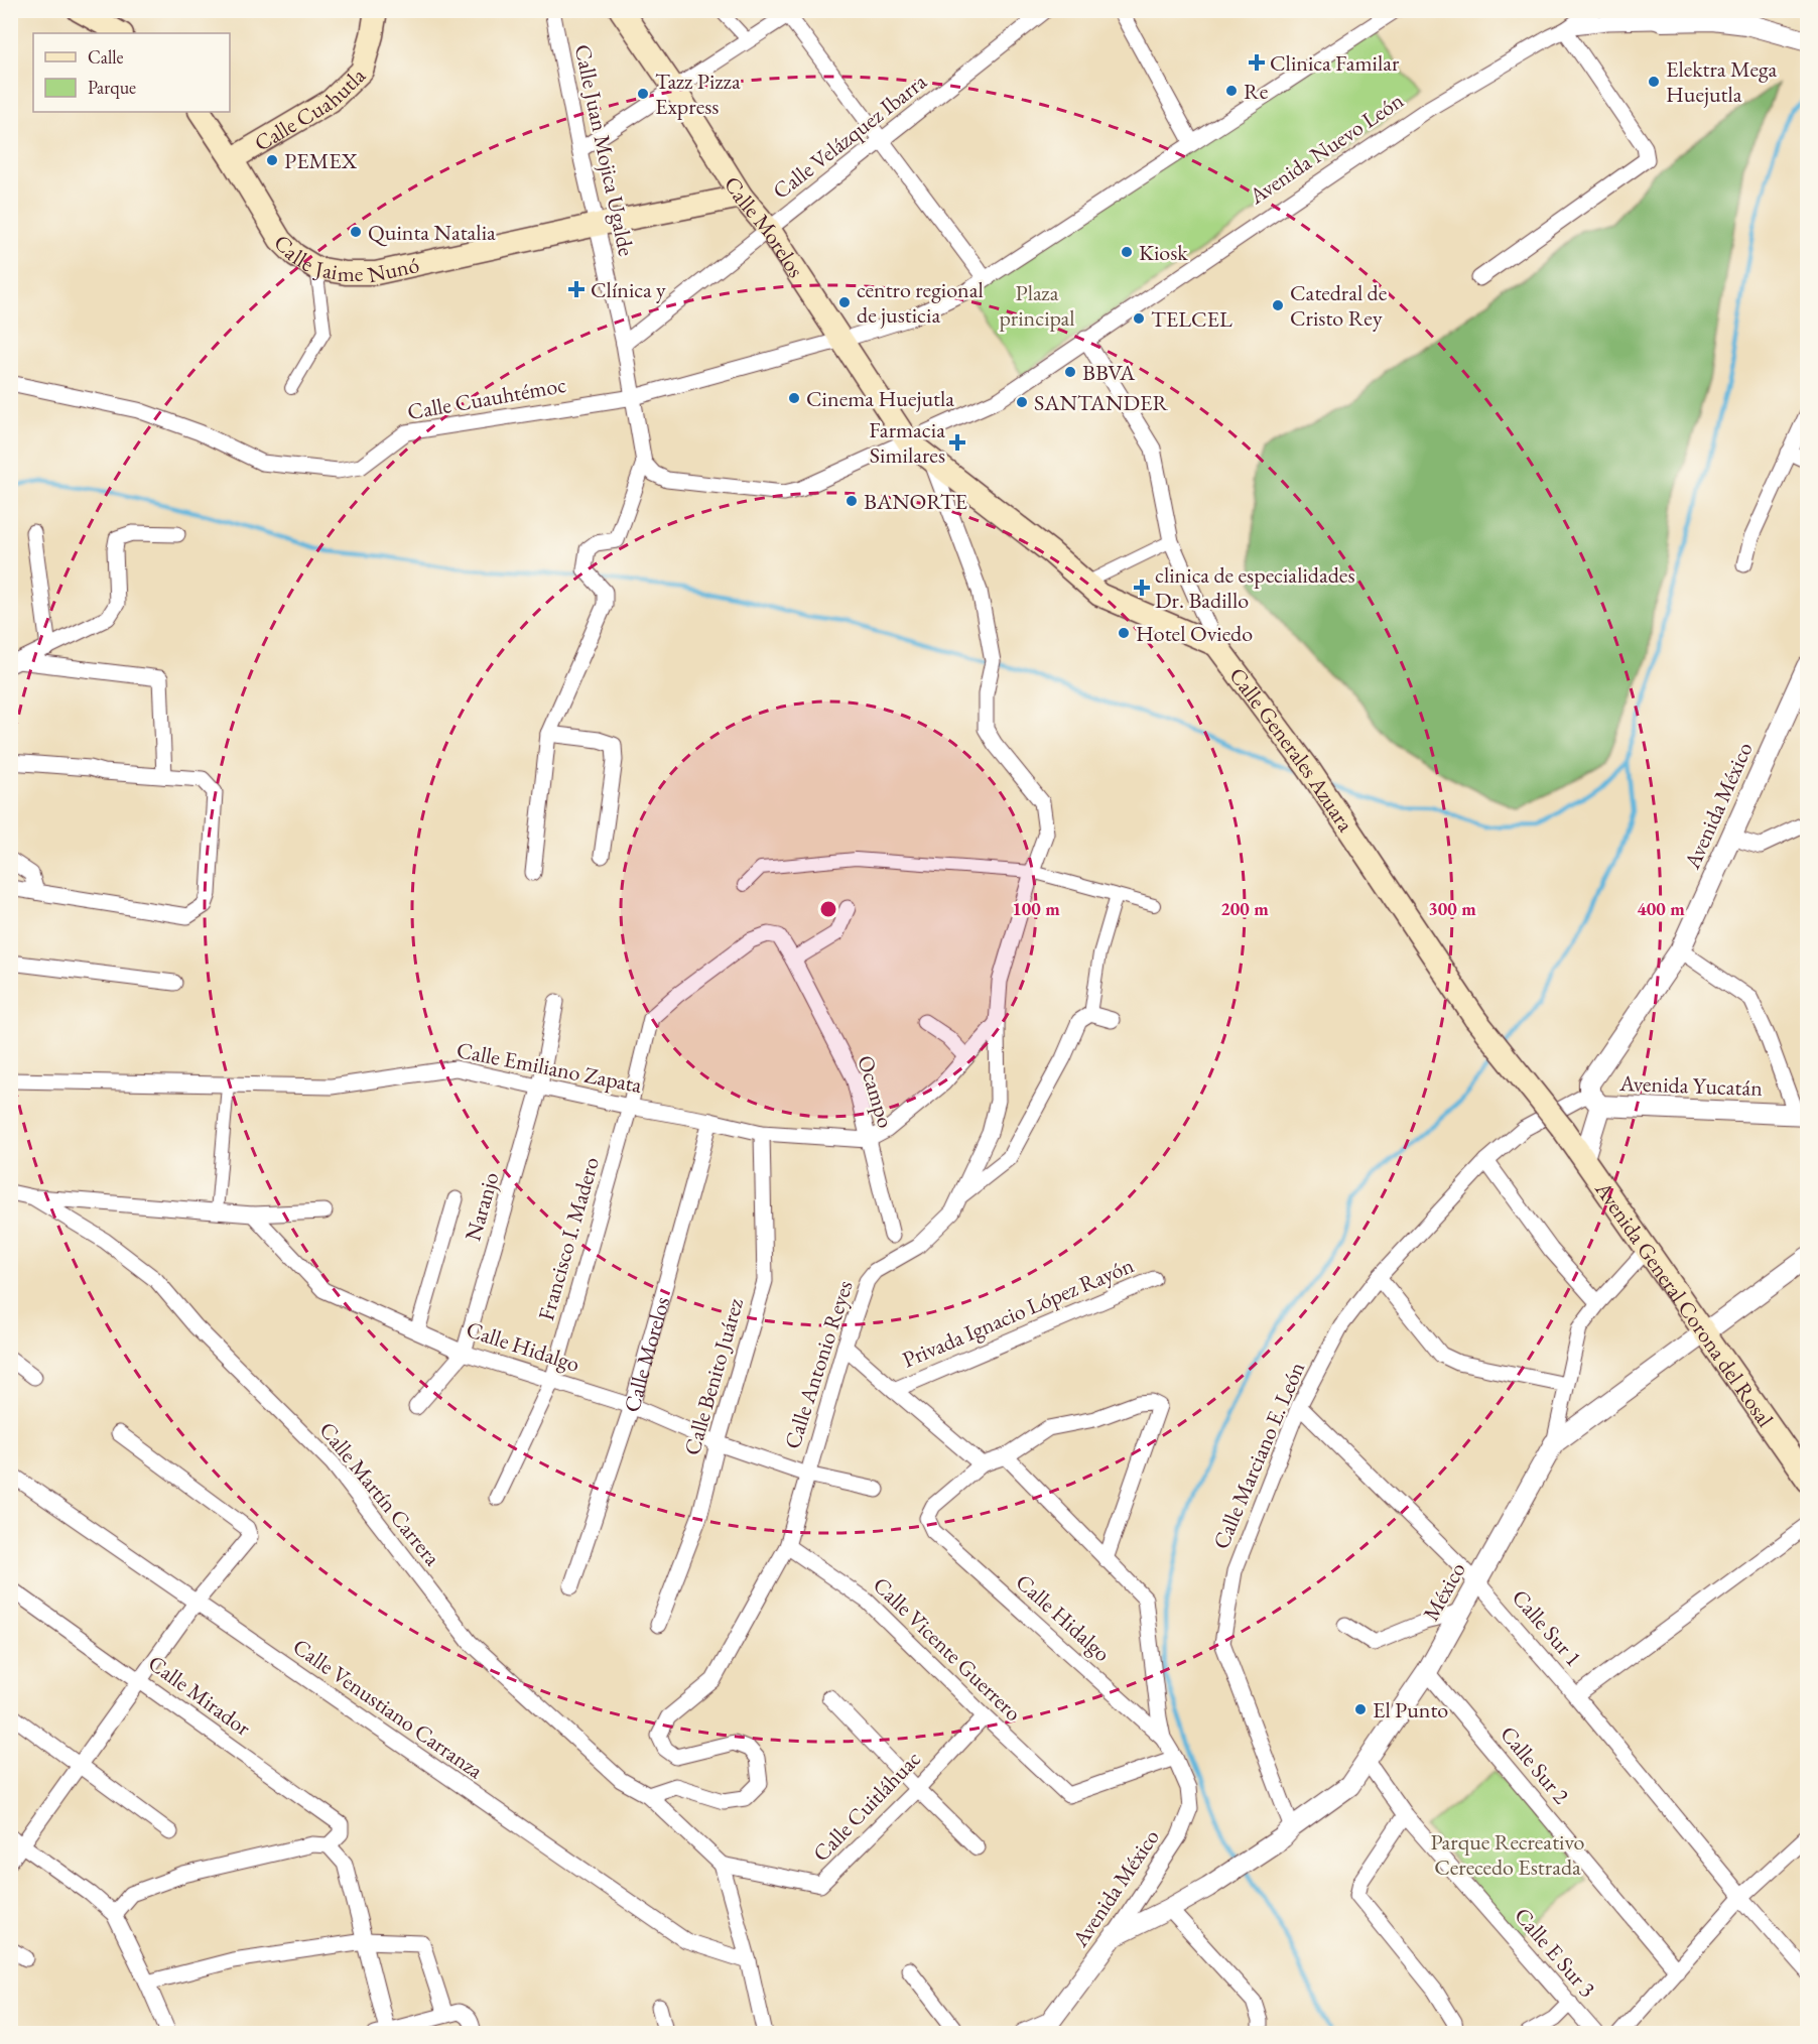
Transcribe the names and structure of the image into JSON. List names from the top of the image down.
{
  "streets": {
    "main road": [
      "Calle Cuahutla",
      "Calle Morelos",
      "Calle Jaime Nunó",
      "Calle Generales Azuara",
      "Avenida General Corona del Rosal"
    ],
    "street": [
      "Calle Velázquez Ibarra",
      "Avenida Nuevo León",
      "Calle Juan Mojica Ugalde",
      "Calle Cuauhtémoc",
      "Avenida México",
      "Calle Emiliano Zapata",
      "Avenida Yucatán",
      "Ocampo",
      "Naranjo",
      "Francisco I. Madero",
      "Privada Ignacio López Rayón",
      "Calle Hidalgo",
      "Calle Antonio Reyes",
      "Calle Benito Juárez",
      "Calle Marciano E. León",
      "Calle Martín Carrera",
      "México",
      "Calle Sur 1",
      "Calle Vicente Guerrero",
      "Calle Mirador",
      "Calle Venustiano Carranza",
      "Calle Sur 2",
      "Calle Cuitláhuac",
      "Calle E Sur 3"
    ]
  },
  "crossings": [
    ["Calle Cuahutla", "Calle Jaime Nunó"],
    ["Calle Velázquez Ibarra", "Calle Juan Mojica Ugalde"],
    ["Calle Velázquez Ibarra", "Calle Morelos"],
    ["Avenida Nuevo León", "Calle Morelos"],
    ["Avenida Nuevo León", "Calle Generales Azuara"],
    ["Calle Juan Mojica Ugalde", "Calle Jaime Nunó"],
    ["Calle Juan Mojica Ugalde", "Calle Cuauhtémoc"],
    ["Calle Morelos", "Calle Jaime Nunó"],
    ["Calle Morelos", "Calle Cuauhtémoc"],
    ["Calle Morelos", "Calle Generales Azuara"],
    ["Calle Morelos", "Calle Emiliano Zapata"],
    ["Calle Morelos", "Calle Hidalgo"],
    ["Calle Morelos", "Calle Antonio Reyes"],
    ["Calle Generales Azuara", "Avenida General Corona del Rosal"],
    ["Avenida México", "Avenida Yucatán"],
    ["Avenida México", "Avenida General Corona del Rosal"],
    ["Avenida México", "Calle Hidalgo"],
    ["Avenida México", "Calle Marciano E. León"],
    ["Avenida México", "México"],
    ["Avenida México", "Calle Vicente Guerrero"],
    ["Calle Emiliano Zapata", "Ocampo"],
    ["Calle Emiliano Zapata", "Naranjo"],
    ["Calle Emiliano Zapata", "Francisco I. Madero"],
    ["Calle Emiliano Zapata", "Calle Benito Juárez"],
    ["Avenida Yucatán", "Calle Marciano E. León"],
    ["Ocampo", "Francisco I. Madero"],
    ["Naranjo", "Calle Hidalgo"],
    ["Francisco I. Madero", "Calle Hidalgo"],
    ["Avenida General Corona del Rosal", "México"],
    ["Privada Ignacio López Rayón", "Calle Antonio Reyes"],
    ["Calle Hidalgo", "Calle Antonio Reyes"],
    ["Calle Hidalgo", "Calle Benito Juárez"],
    ["Calle Antonio Reyes", "Calle Martín Carrera"],
    ["Calle Antonio Reyes", "Calle Vicente Guerrero"],
    ["Calle Marciano E. León", "México"],
    ["Calle Marciano E. León", "Calle Sur 1"],
    ["México", "Calle Sur 1"],
    ["México", "Calle Sur 2"],
    ["México", "Calle E Sur 3"],
    ["Calle Vicente Guerrero", "Calle Cuitláhuac"]
  ],
  "parks": ["Plaza principal", "Parque Recreativo Cerecedo Estrada"],
  "places": {
    "health": [
      "Clinica Familar",
      "Clínica y",
      "Farmacia Similares",
      "clinica de especialidades Dr. Badillo"
    ],
    "other": [
      "Elektra Mega Huejutla",
      "Re",
      "Tazz Pizza Express",
      "PEMEX",
      "Quinta Natalia",
      "Kiosk",
      "centro regional de justicia",
      "Catedral de Cristo Rey",
      "TELCEL",
      "BBVA",
      "Cinema Huejutla",
      "SANTANDER",
      "BANORTE",
      "Hotel Oviedo",
      "El Punto"
    ]
  },
  "legend": ["Calle", "Parque"],
  "rings": [
    "100 m",
    "200 m",
    "300 m",
    "400 m"
  ]
}
